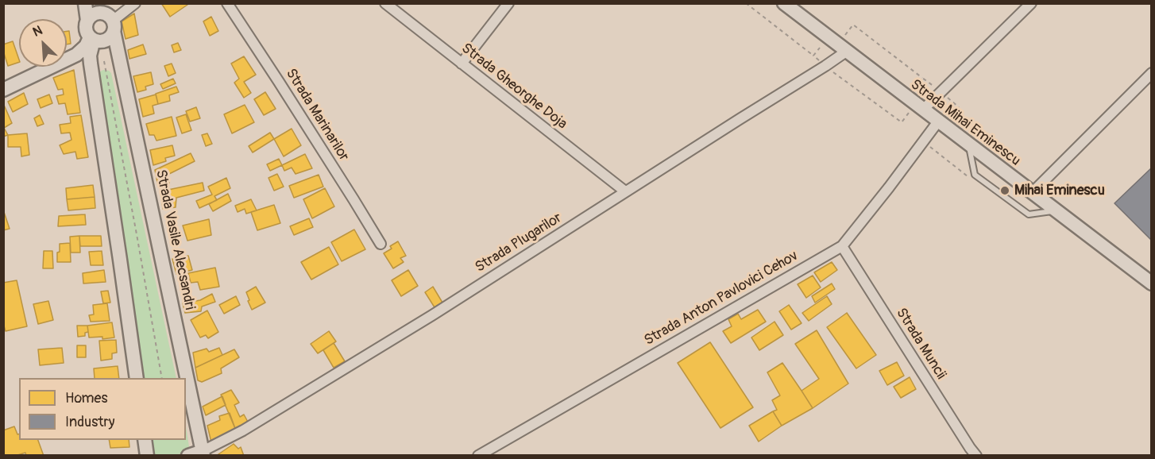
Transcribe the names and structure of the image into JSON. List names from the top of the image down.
{
  "streets": {
    "street": [
      "Strada Gheorghe Doja",
      "Strada Marinarilor",
      "Strada Mihai Eminescu",
      "Strada Vasile Alecsandri",
      "Strada Plugarilor",
      "Strada Anton Pavlovici Cehov",
      "Strada Muncii"
    ]
  },
  "crossings": [
    ["Strada Gheorghe Doja", "Strada Plugarilor"],
    ["Strada Mihai Eminescu", "Strada Plugarilor"],
    ["Strada Mihai Eminescu", "Strada Anton Pavlovici Cehov"],
    ["Strada Vasile Alecsandri", "Strada Plugarilor"],
    ["Strada Anton Pavlovici Cehov", "Strada Muncii"]
  ],
  "places": ["Mihai Eminescu"],
  "legend": ["Homes", "Industry"],
  "north": "top left"
}
